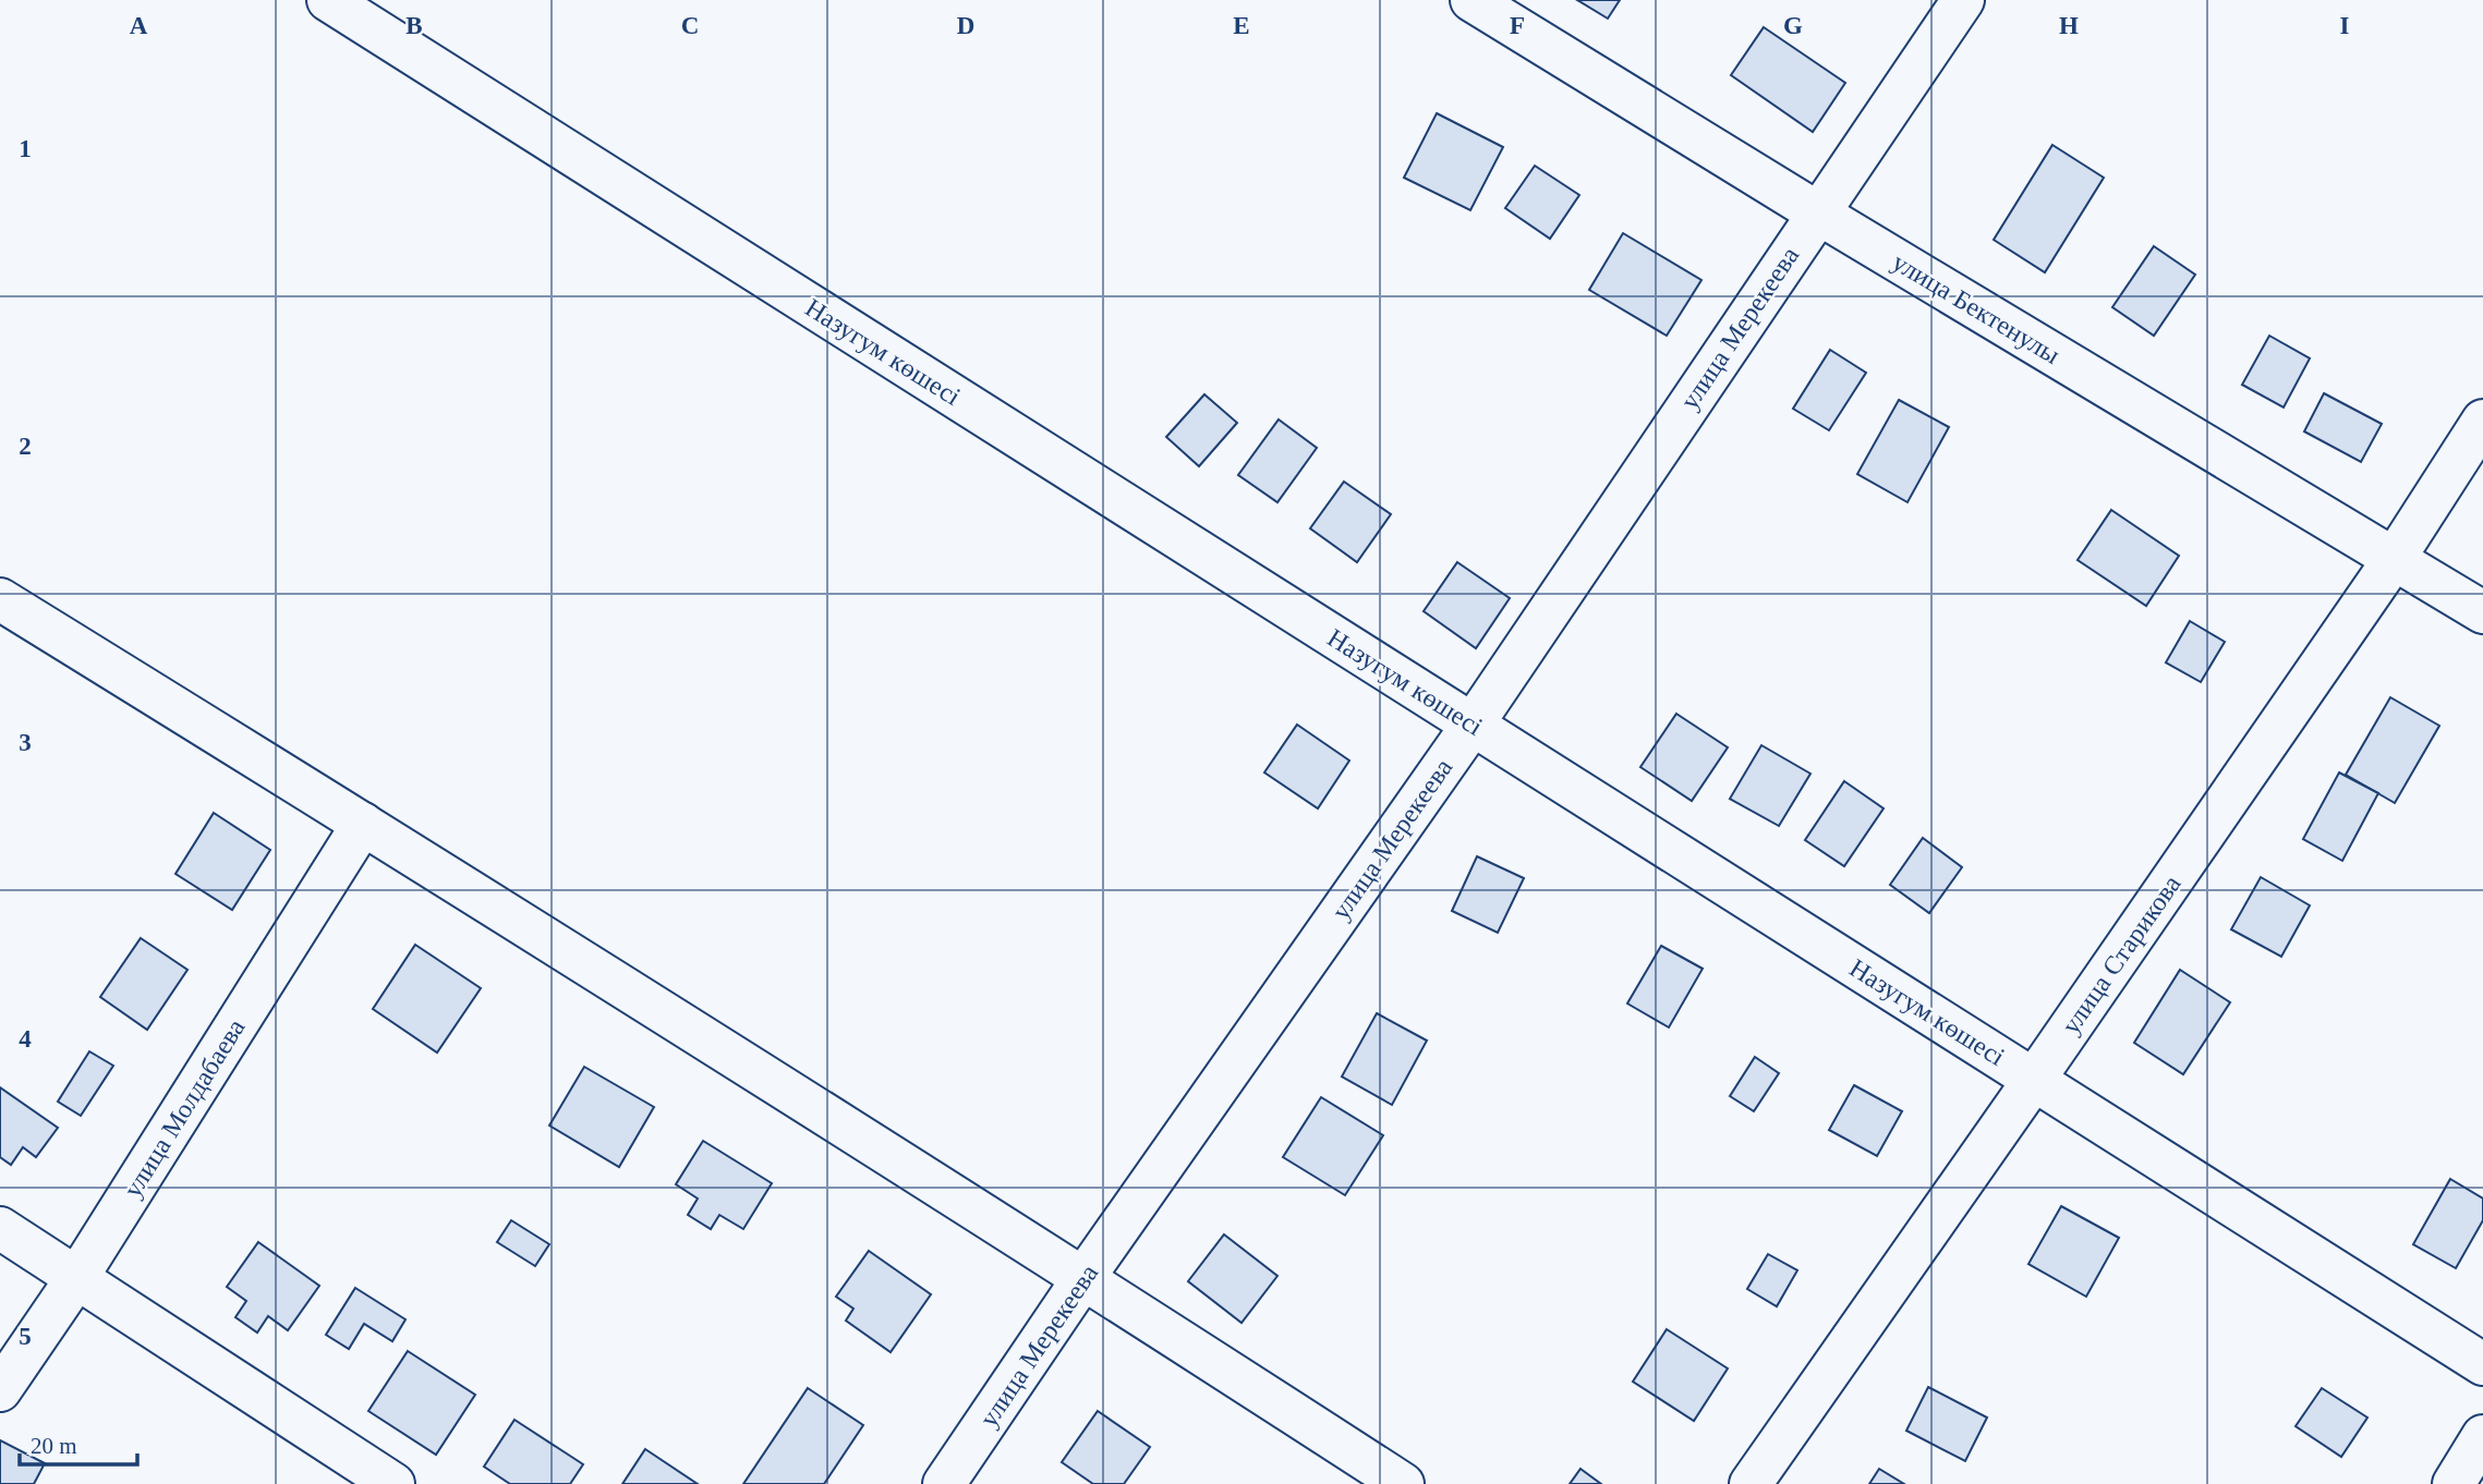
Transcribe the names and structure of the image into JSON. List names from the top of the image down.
{
  "streets": {
    "street": [
      "улица Бектенулы",
      "улица Мерекеева",
      "Назугум көшесі",
      "улица Старикова",
      "улица Молдабаева"
    ]
  },
  "crossings": [
    ["улица Бектенулы", "улица Мерекеева"],
    ["улица Бектенулы", "улица Старикова"],
    ["улица Мерекеева", "Назугум көшесі"],
    ["Назугум көшесі", "улица Старикова"]
  ],
  "scale_bar": "20 m",
  "grid": {
    "columns": [
      "A",
      "B",
      "C",
      "D",
      "E",
      "F",
      "G",
      "H",
      "I"
    ],
    "rows": [
      "1",
      "2",
      "3",
      "4",
      "5"
    ]
  }
}
